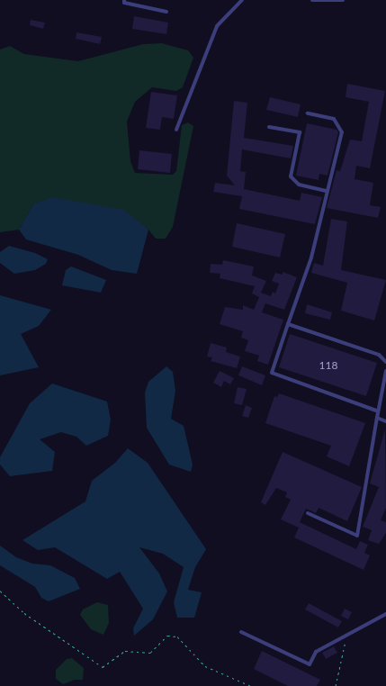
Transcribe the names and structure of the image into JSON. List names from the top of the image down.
{
  "house_numbers": ["118"]
}
